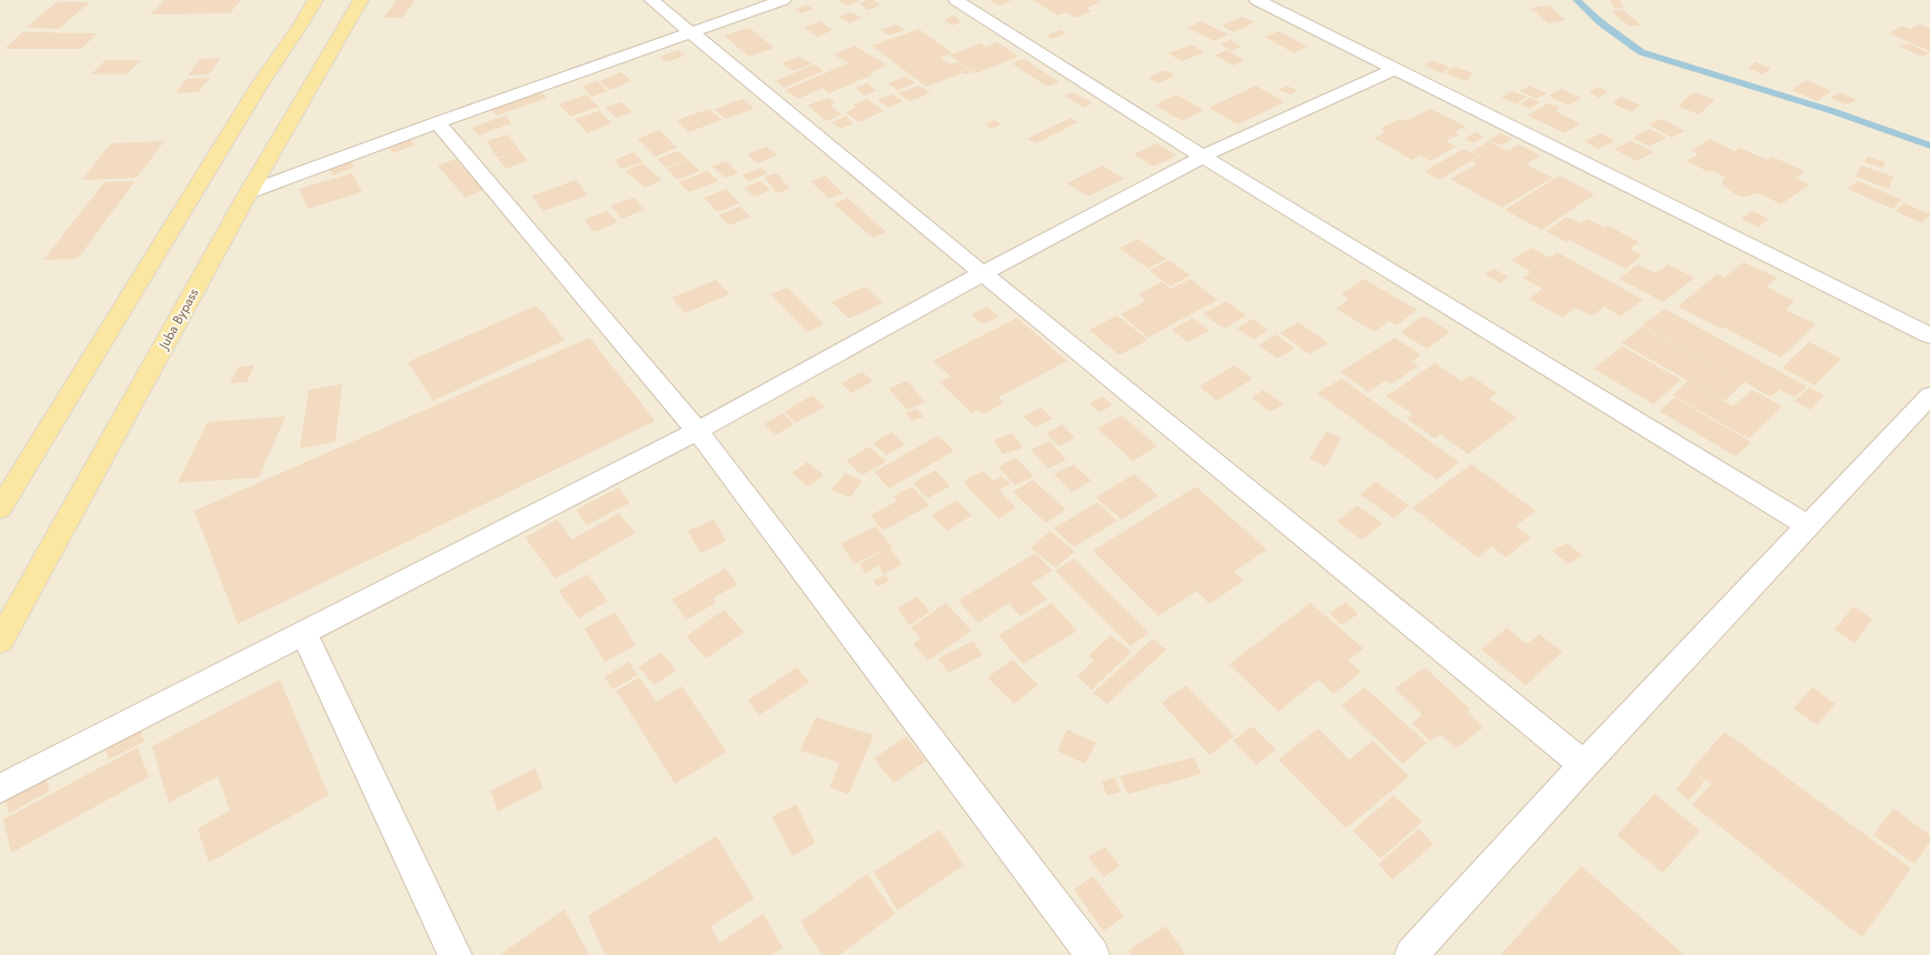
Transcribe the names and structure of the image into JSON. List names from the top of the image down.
{
  "streets": {
    "main road": ["Juba Bypass"]
  }
}
